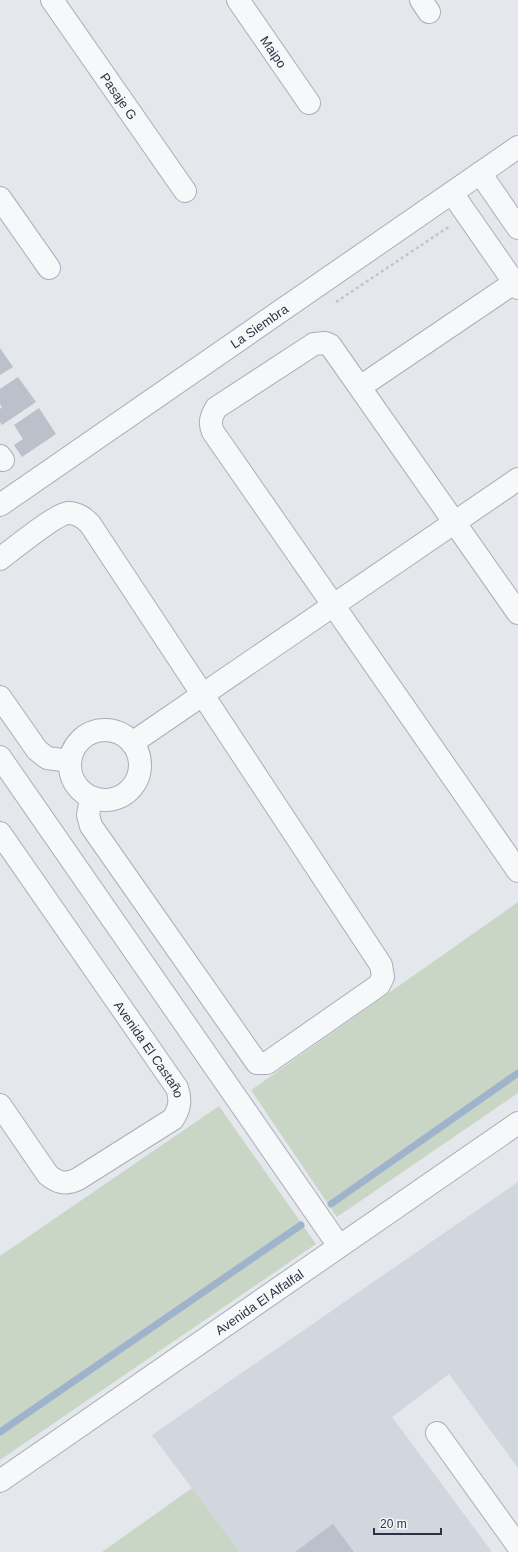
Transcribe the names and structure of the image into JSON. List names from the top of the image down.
{
  "streets": {
    "street": [
      "Maipo",
      "Pasaje G",
      "La Siembra",
      "Avenida El Castaño",
      "Avenida El Alfalfal"
    ]
  },
  "scale_bar": "20 m"
}
